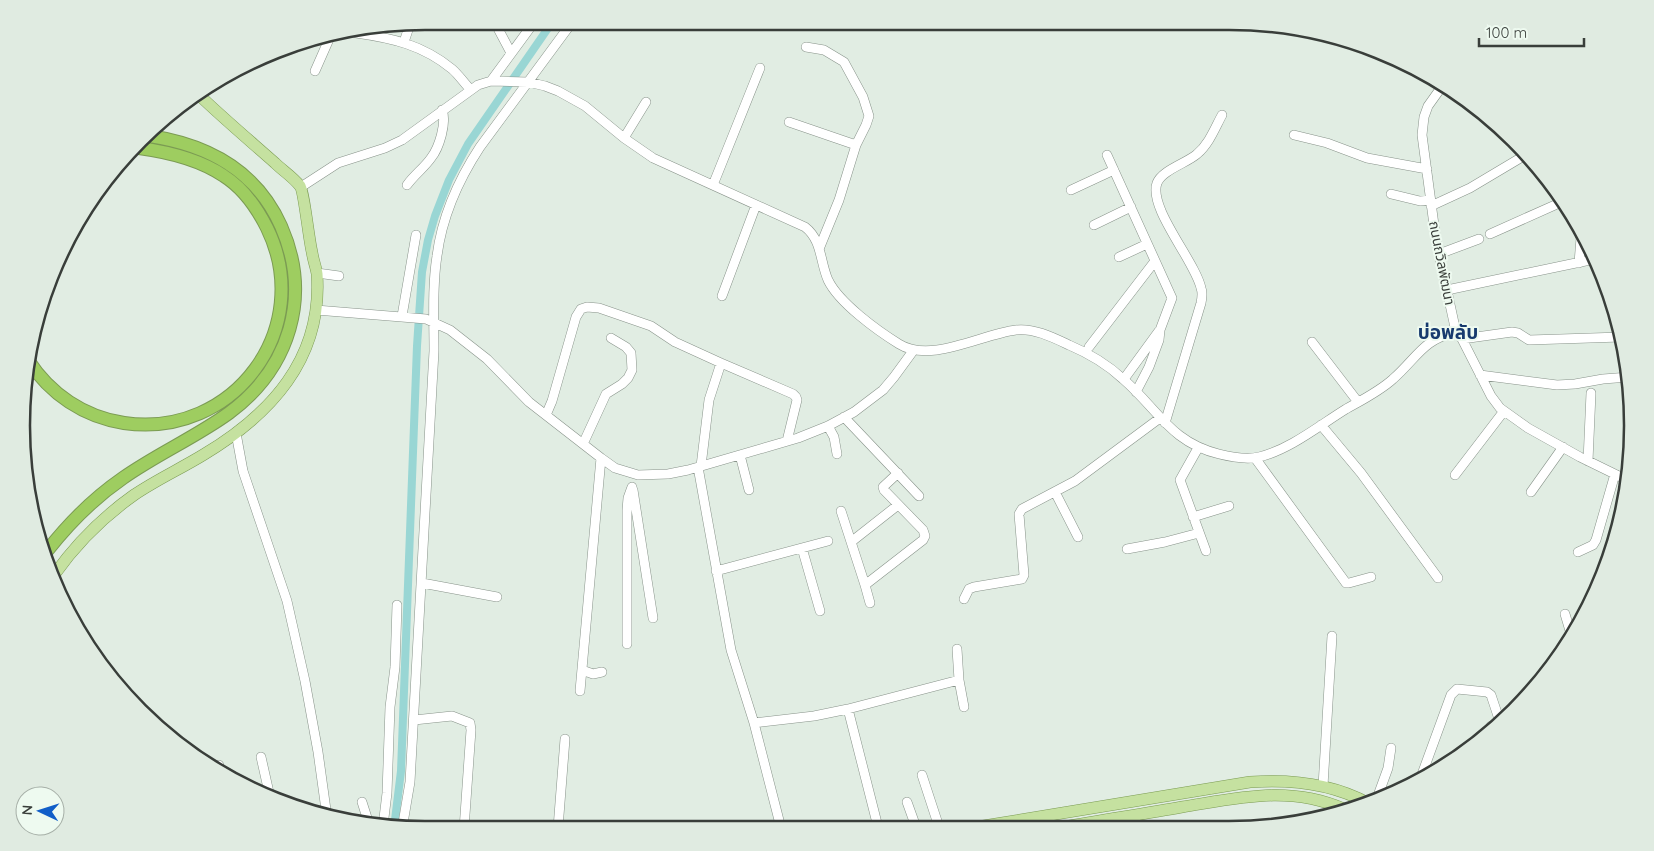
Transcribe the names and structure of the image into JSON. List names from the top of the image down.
{
  "streets": {
    "street": ["ถนนถวิลพัฒนา"]
  },
  "districts": ["บ่อพลับ"],
  "scale_bar": "100 m",
  "north": "left"
}
